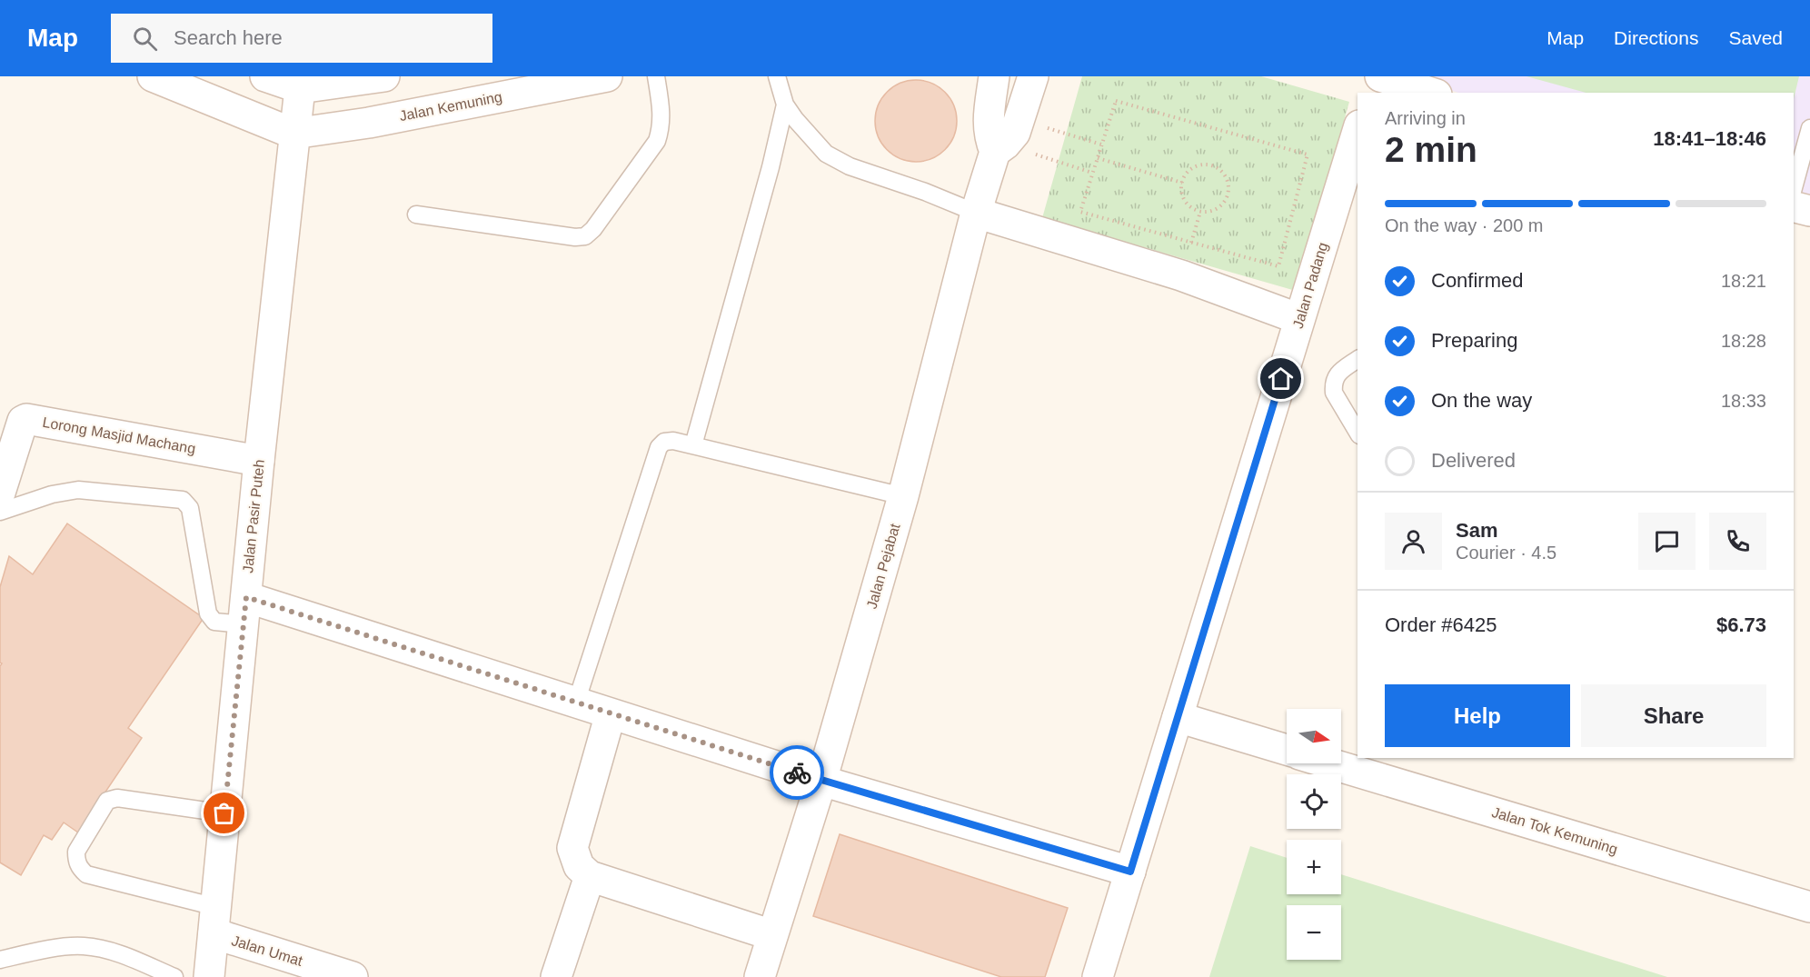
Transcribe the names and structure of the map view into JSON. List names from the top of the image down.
{
  "streets": {
    "street": [
      "Jalan Kemuning",
      "Jalan Padang",
      "Lorong Masjid Machang",
      "Jalan Pasir Puteh",
      "Jalan Pejabat",
      "Jalan Tok Kemuning",
      "Jalan Umat"
    ]
  },
  "crossings": [
    ["Jalan Kemuning", "Jalan Pasir Puteh"],
    ["Jalan Padang", "Jalan Tok Kemuning"],
    ["Lorong Masjid Machang", "Jalan Pasir Puteh"],
    ["Jalan Pasir Puteh", "Jalan Umat"]
  ],
  "north": "right",
  "page": {
    "header": "Map",
    "search": "Search here",
    "nav": ["Map", "Directions", "Saved"],
    "heading": ["2 min", "Arriving in", "18:41–18:46"],
    "panel": [
      "Sam",
      "Courier · 4.5",
      "Order #6425",
      "$6.73"
    ],
    "bar": "On the way · 200 m",
    "list": [
      ["Confirmed", "18:21"],
      ["Preparing", "18:28"],
      ["On the way", "18:33"],
      "Delivered"
    ],
    "buttons": ["Help", "Share"],
    "map_buttons": ["+", "−"]
  }
}
